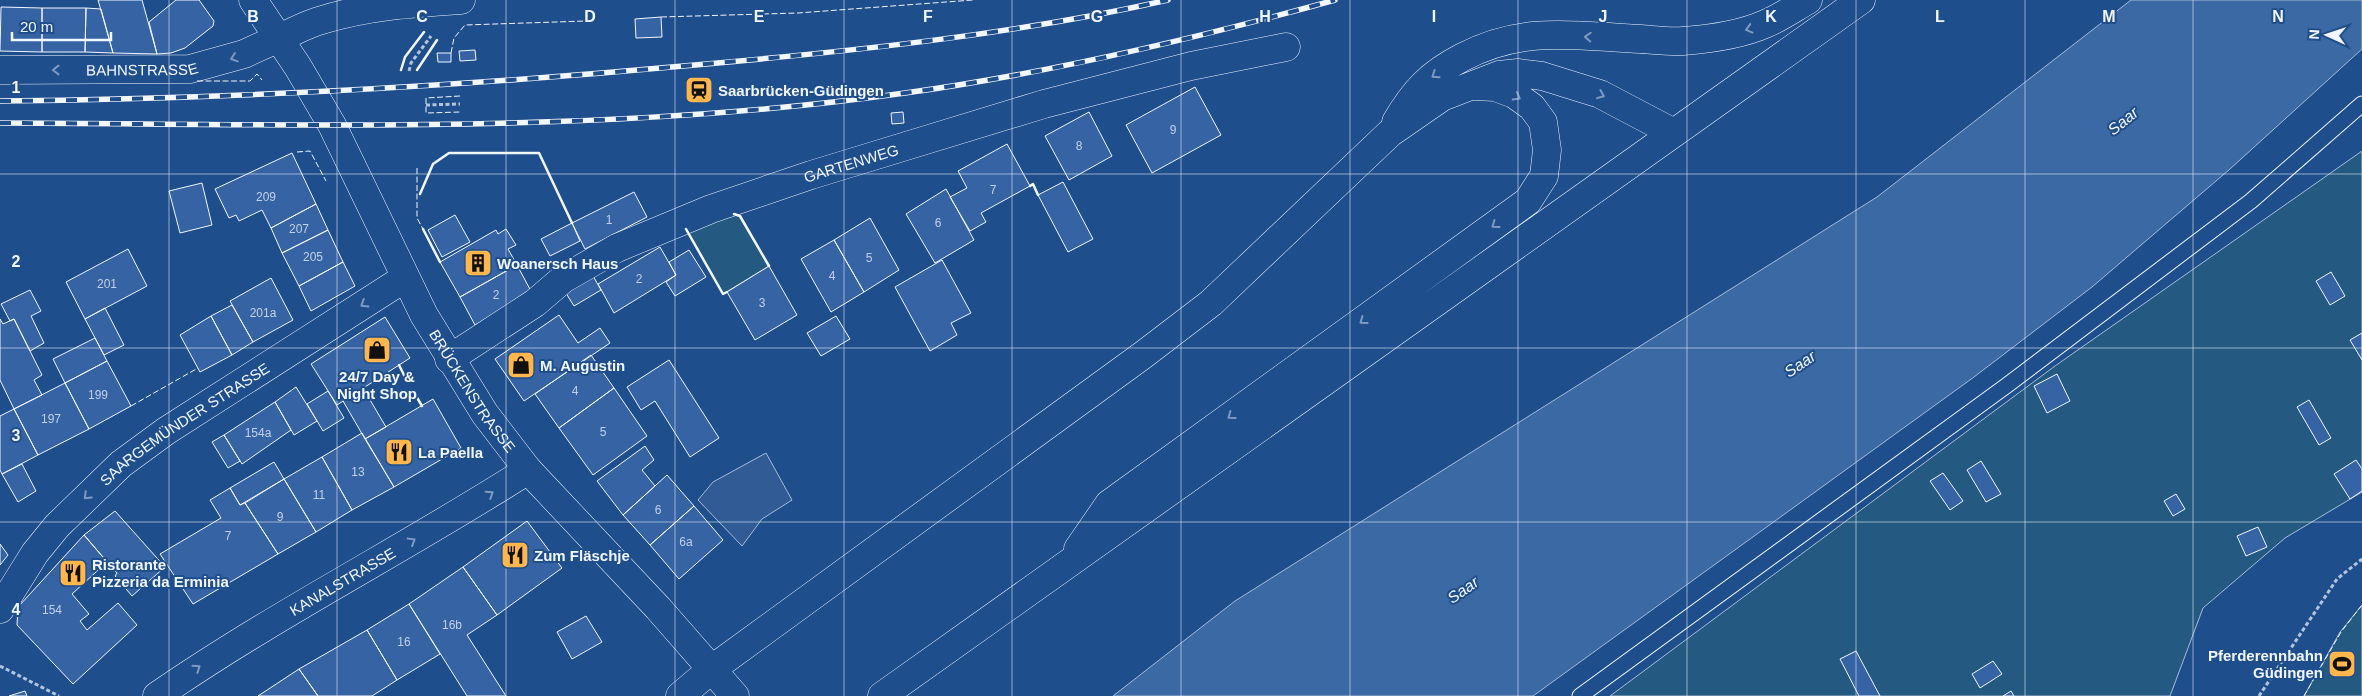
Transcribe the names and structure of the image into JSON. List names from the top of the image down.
{
  "streets": {
    "main road": [
      "BAHNSTRASSE",
      "GARTENWEG",
      "BRÜCKENSTRASSE",
      "SAARGEMÜNDER STRASSE",
      "KANALSTRASSE"
    ]
  },
  "crossings": [
    ["BAHNSTRASSE", "BRÜCKENSTRASSE"],
    ["GARTENWEG", "BRÜCKENSTRASSE"],
    ["BRÜCKENSTRASSE", "SAARGEMÜNDER STRASSE"],
    ["BRÜCKENSTRASSE", "KANALSTRASSE"]
  ],
  "one_way": ["BAHNSTRASSE", "SAARGEMÜNDER STRASSE", "KANALSTRASSE"],
  "water": ["Saar"],
  "places": {
    "station": ["Saarbrücken-Güdingen"],
    "building": ["Woanersch Haus"],
    "shop": ["24/7 Day & Night Shop", "M. Augustin"],
    "restaurant": ["La Paella", "Zum Fläschje", "Ristorante Pizzeria da Erminia"],
    "sports": ["Pferderennbahn Güdingen"]
  },
  "house_numbers": [
    "9",
    "8",
    "7",
    "209",
    "1",
    "6",
    "207",
    "205",
    "5",
    "4",
    "2",
    "201",
    "2",
    "3",
    "201a",
    "4",
    "199",
    "197",
    "5",
    "154a",
    "13",
    "11",
    "6",
    "9",
    "7",
    "6a",
    "154",
    "16b",
    "16"
  ],
  "scale_bar": "20 m",
  "north": "left",
  "grid": {
    "columns": [
      "B",
      "C",
      "D",
      "E",
      "F",
      "G",
      "H",
      "I",
      "J",
      "K",
      "L",
      "M",
      "N"
    ],
    "rows": [
      "1",
      "2",
      "3",
      "4"
    ]
  }
}
